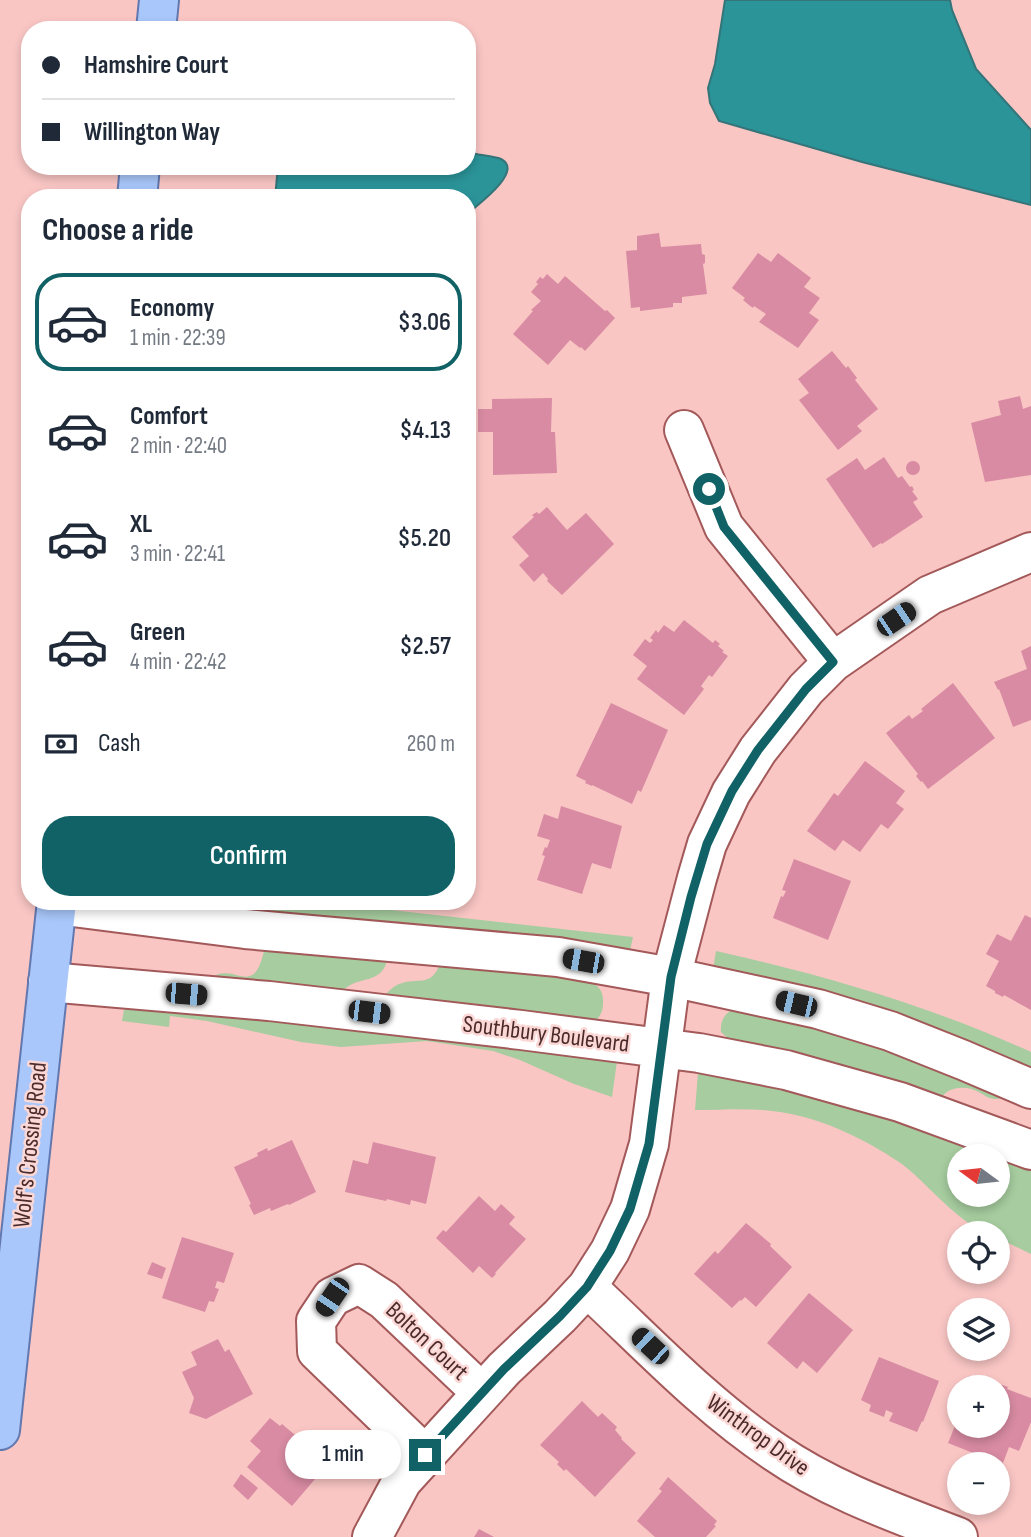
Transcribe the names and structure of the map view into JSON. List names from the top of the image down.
{
  "streets": {
    "main road": ["Wolf's Crossing Road"],
    "street": ["Southbury Boulevard", "Bolton Court", "Winthrop Drive"]
  },
  "crossings": [
    ["Southbury Boulevard", "Wolf's Crossing Road"]
  ],
  "north": "left",
  "page": {
    "banner": ["Hamshire Court", "Willington Way"],
    "heading": "Choose a ride",
    "list": [
      {
        "name": "Economy",
        "note": "1 min · 22:39",
        "value": "$3.06"
      },
      {
        "name": "Comfort",
        "note": "2 min · 22:40",
        "value": "$4.13"
      },
      {
        "name": "XL",
        "note": "3 min · 22:41",
        "value": "$5.20"
      },
      {
        "name": "Green",
        "note": "4 min · 22:42",
        "value": "$2.57"
      }
    ],
    "pay": ["Cash", "260 m"],
    "buttons": "Confirm",
    "map_buttons": ["+", "−"],
    "bubble": "1 min"
  }
}
